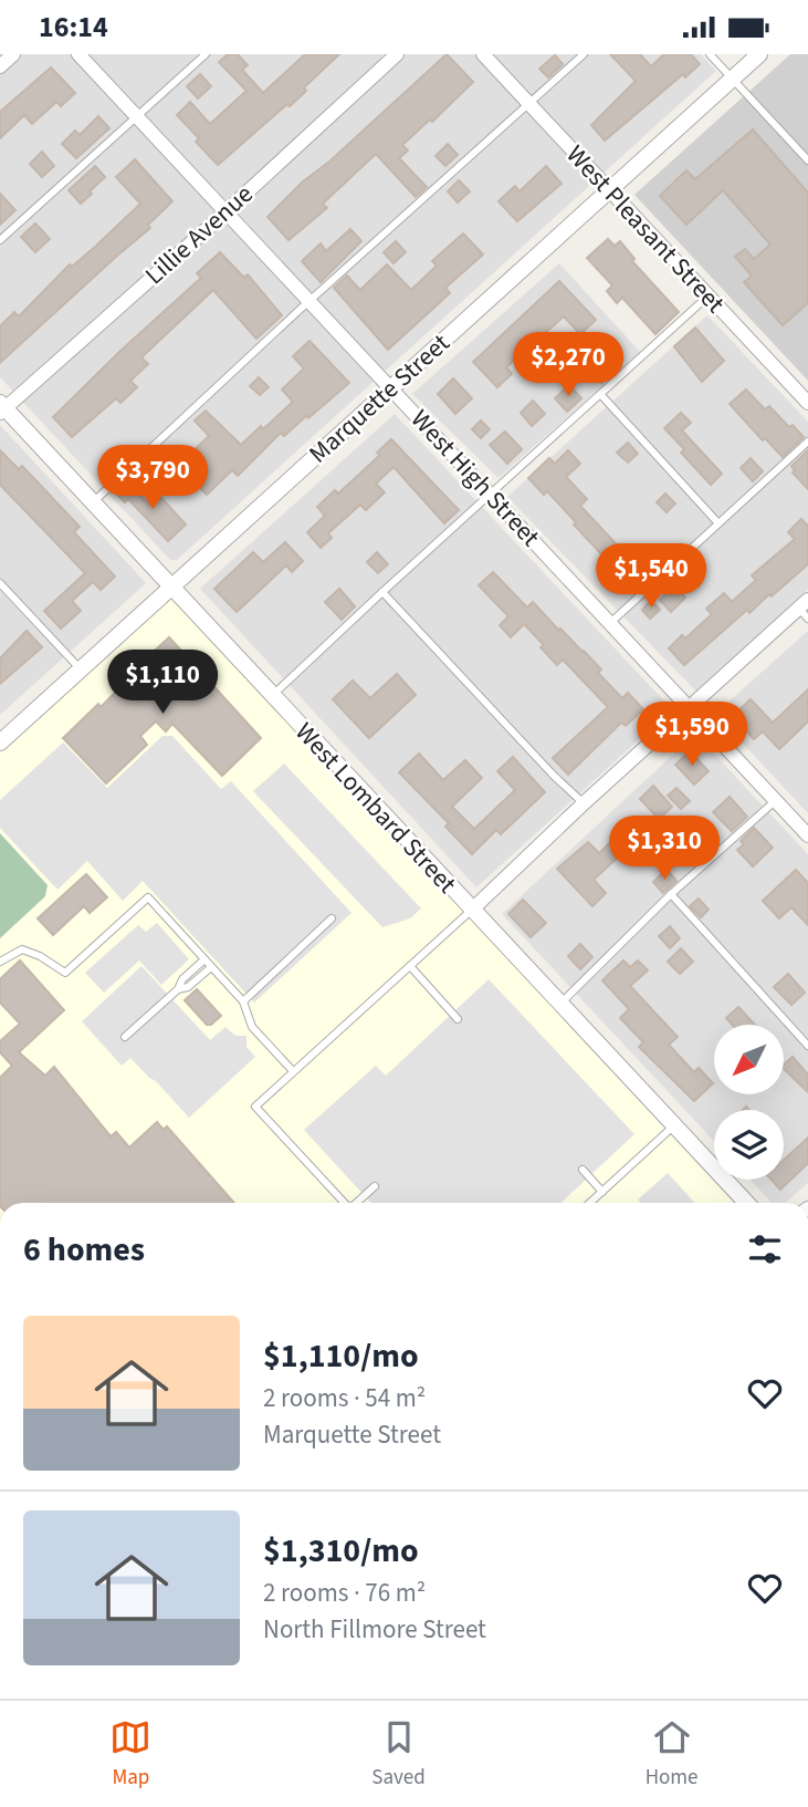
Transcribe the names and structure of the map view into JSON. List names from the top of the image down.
{
  "streets": {
    "street": [
      "West Pleasant Street",
      "Lillie Avenue",
      "Marquette Street",
      "West High Street",
      "West Lombard Street"
    ]
  },
  "crossings": [
    ["West Pleasant Street", "Marquette Street"],
    ["Lillie Avenue", "West High Street"],
    ["Lillie Avenue", "West Lombard Street"],
    ["Marquette Street", "West High Street"],
    ["Marquette Street", "West Lombard Street"]
  ],
  "north": "bottom left",
  "page": {
    "status": "16:14",
    "price": [
      "$2,270",
      "$3,790",
      "$1,540",
      "$1,110",
      "$1,590",
      "$1,310"
    ],
    "heading": "6 homes",
    "list": [
      {
        "name": "$1,110/mo",
        "note": "2 rooms · 54 m² · Marquette Street"
      },
      {
        "name": "$1,310/mo",
        "note": "2 rooms · 76 m² · North Fillmore Street"
      }
    ],
    "tabs": ["Map", "Saved", "Home"]
  }
}
